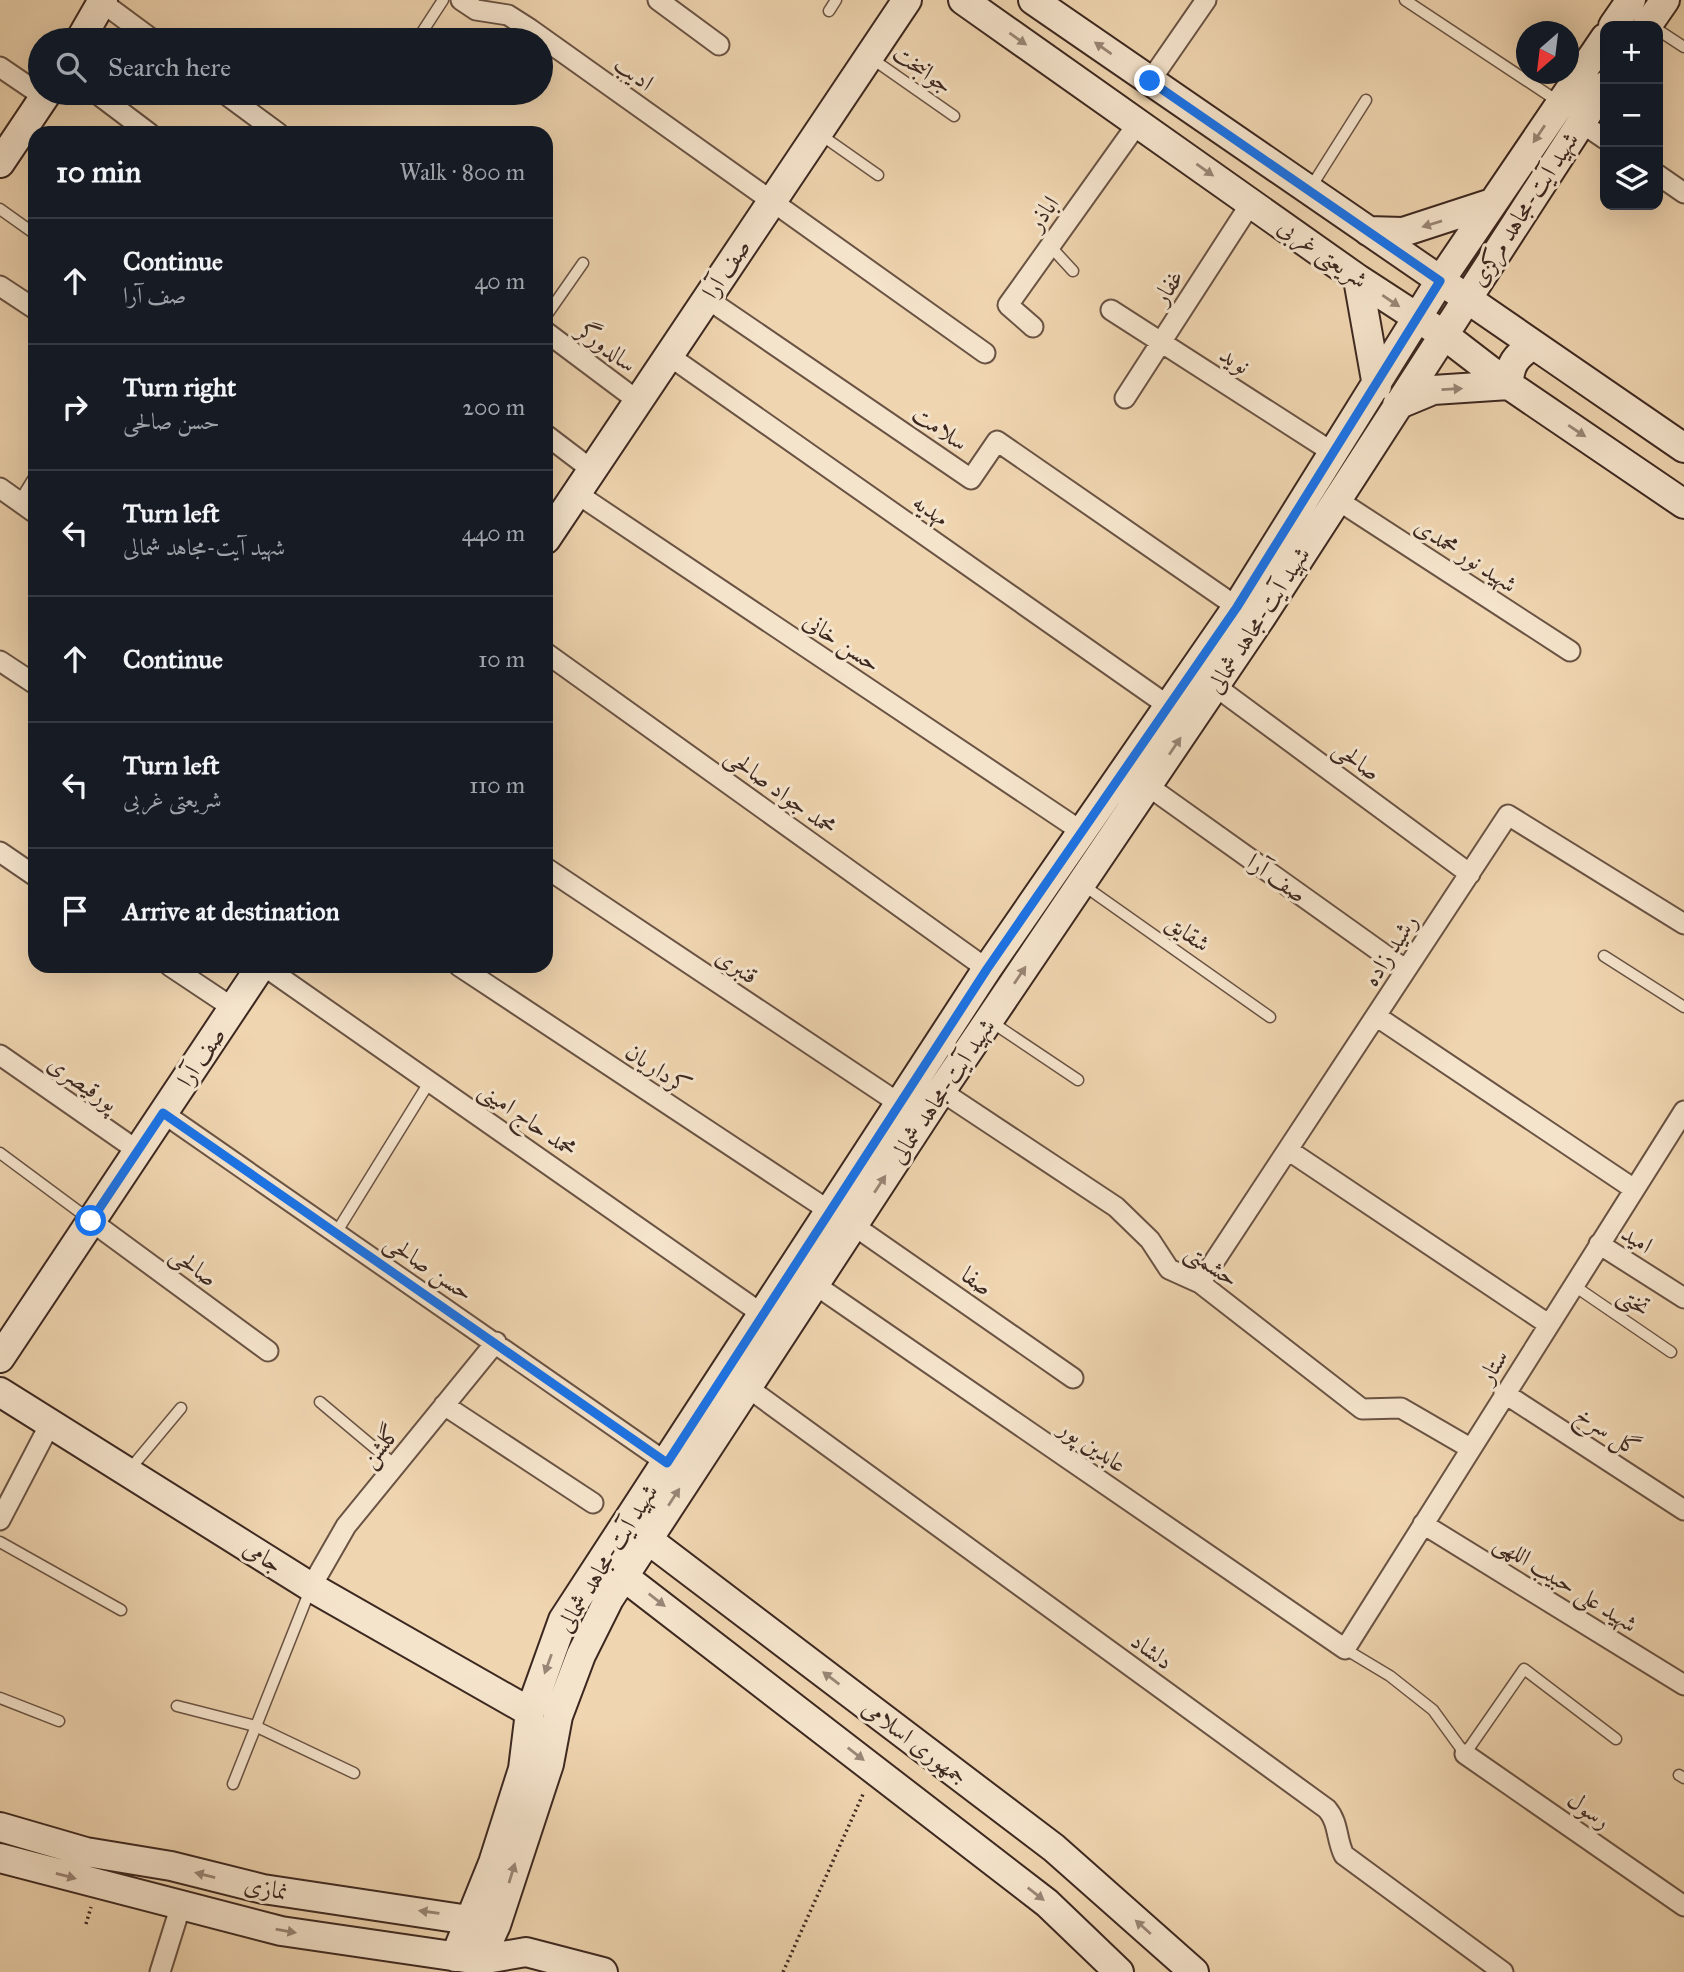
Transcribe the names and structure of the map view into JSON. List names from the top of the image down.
{
  "streets": {
    "main road": [
      "شهید آیت-مجاهد مرکزی",
      "شریعتی غربی",
      "صف آرا",
      "شهید آیت-مجاهد شمالی",
      "جامی",
      "جمهوری اسلامی",
      "نمازی"
    ],
    "street": [
      "ادیب",
      "اباذر",
      "غفار",
      "سالدورگر",
      "نوید",
      "سلامت",
      "مهدیه",
      "شهید نور محمدی",
      "حسن خانی",
      "صالحی",
      "محمد جواد صالحی",
      "رشید زاده",
      "قنبری",
      "کرداریان",
      "پورقیصری",
      "محمد حاج امینی",
      "امید",
      "حشمتی",
      "حسن صالحی",
      "صفا",
      "ستار",
      "گل سرخ",
      "گلشن",
      "عابدین پور",
      "شهید علی حبیب اللهی",
      "دلشاد",
      "رسول"
    ],
    "lane": ["جوانبخت", "شقایق", "تختی"]
  },
  "crossings": [
    ["جوانبخت", "صف آرا"],
    ["ادیب", "صف آرا"],
    ["شهید آیت-مجاهد مرکزی", "شریعتی غربی"],
    ["شهید آیت-مجاهد مرکزی", "شهید آیت-مجاهد شمالی"],
    ["اباذر", "شریعتی غربی"],
    ["شریعتی غربی", "غفار"],
    ["شریعتی غربی", "شهید آیت-مجاهد شمالی"],
    ["صف آرا", "سالدورگر"],
    ["صف آرا", "سلامت"],
    ["صف آرا", "مهدیه"],
    ["صف آرا", "شهید آیت-مجاهد شمالی"],
    ["صف آرا", "حسن خانی"],
    ["صف آرا", "صالحی"],
    ["صف آرا", "رشید زاده"],
    ["صف آرا", "پورقیصری"],
    ["صف آرا", "حسن صالحی"],
    ["غفار", "نوید"],
    ["نوید", "شهید آیت-مجاهد شمالی"],
    ["سلامت", "شهید آیت-مجاهد شمالی"],
    ["مهدیه", "شهید آیت-مجاهد شمالی"],
    ["شهید نور محمدی", "شهید آیت-مجاهد شمالی"],
    ["شهید آیت-مجاهد شمالی", "حسن خانی"],
    ["شهید آیت-مجاهد شمالی", "صالحی"],
    ["شهید آیت-مجاهد شمالی", "محمد جواد صالحی"],
    ["شهید آیت-مجاهد شمالی", "شقایق"],
    ["شهید آیت-مجاهد شمالی", "قنبری"],
    ["شهید آیت-مجاهد شمالی", "کرداریان"],
    ["شهید آیت-مجاهد شمالی", "محمد حاج امینی"],
    ["شهید آیت-مجاهد شمالی", "حشمتی"],
    ["شهید آیت-مجاهد شمالی", "حسن صالحی"],
    ["شهید آیت-مجاهد شمالی", "صفا"],
    ["شهید آیت-مجاهد شمالی", "عابدین پور"],
    ["شهید آیت-مجاهد شمالی", "جامی"],
    ["شهید آیت-مجاهد شمالی", "دلشاد"],
    ["شهید آیت-مجاهد شمالی", "جمهوری اسلامی"],
    ["شهید آیت-مجاهد شمالی", "نمازی"],
    ["صالحی", "رشید زاده"],
    ["رشید زاده", "حشمتی"],
    ["کرداریان", "صفا"],
    ["امید", "ستار"],
    ["حشمتی", "ستار"],
    ["حسن صالحی", "گلشن"],
    ["تختی", "ستار"],
    ["ستار", "گل سرخ"],
    ["ستار", "عابدین پور"],
    ["ستار", "شهید علی حبیب اللهی"],
    ["گلشن", "جامی"]
  ],
  "north": "bottom left",
  "page": {
    "map_buttons": ["+", "−"],
    "search": "Search here",
    "heading": ["10 min", "Walk · 800 m"],
    "list": [
      ["Continue", "صف آرا", "40 m"],
      ["Turn right", "حسن صالحی", "200 m"],
      ["Turn left", "شهید آیت-مجاهد شمالی", "440 m"],
      ["Continue", "10 m"],
      ["Turn left", "شریعتی غربی", "110 m"],
      "Arrive at destination"
    ]
  }
}
